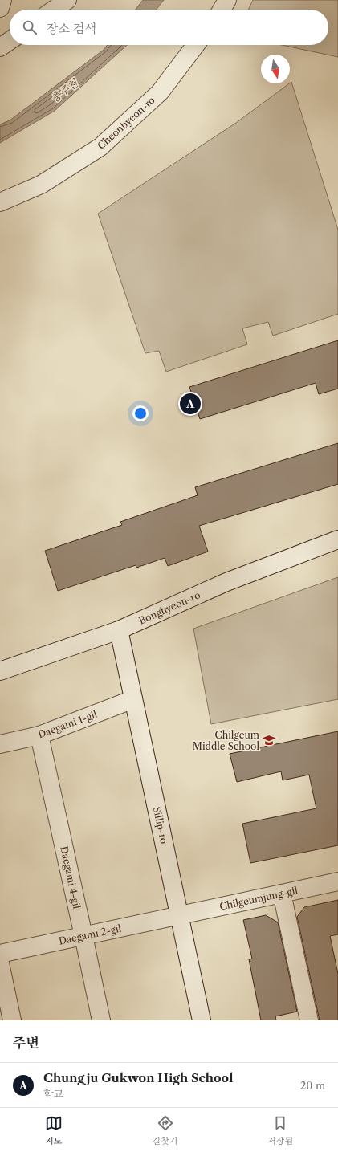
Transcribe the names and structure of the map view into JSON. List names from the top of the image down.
{
  "streets": {
    "street": [
      "Cheonbyeon-ro",
      "Bonghyeon-ro",
      "Daegami 1-gil",
      "Sillip-ro",
      "Daegami 4-gil",
      "Chilgeumjung-gil",
      "Daegami 2-gil"
    ]
  },
  "crossings": [
    ["Bonghyeon-ro", "Sillip-ro"],
    ["Daegami 1-gil", "Sillip-ro"],
    ["Daegami 1-gil", "Daegami 4-gil"],
    ["Sillip-ro", "Chilgeumjung-gil"],
    ["Sillip-ro", "Daegami 2-gil"],
    ["Daegami 4-gil", "Daegami 2-gil"],
    ["Chilgeumjung-gil", "Daegami 2-gil"]
  ],
  "water": ["충주천"],
  "places": {
    "school or university": ["Chilgeum Middle School"]
  },
  "north": "bottom",
  "page": {
    "search": "장소 검색",
    "pins": "A",
    "heading": "주변",
    "list": [
      {
        "mark": "A",
        "name": "Chungju Gukwon High School",
        "note": "학교",
        "value": "20 m"
      }
    ],
    "nav": ["지도", "길찾기", "저장됨"]
  }
}
